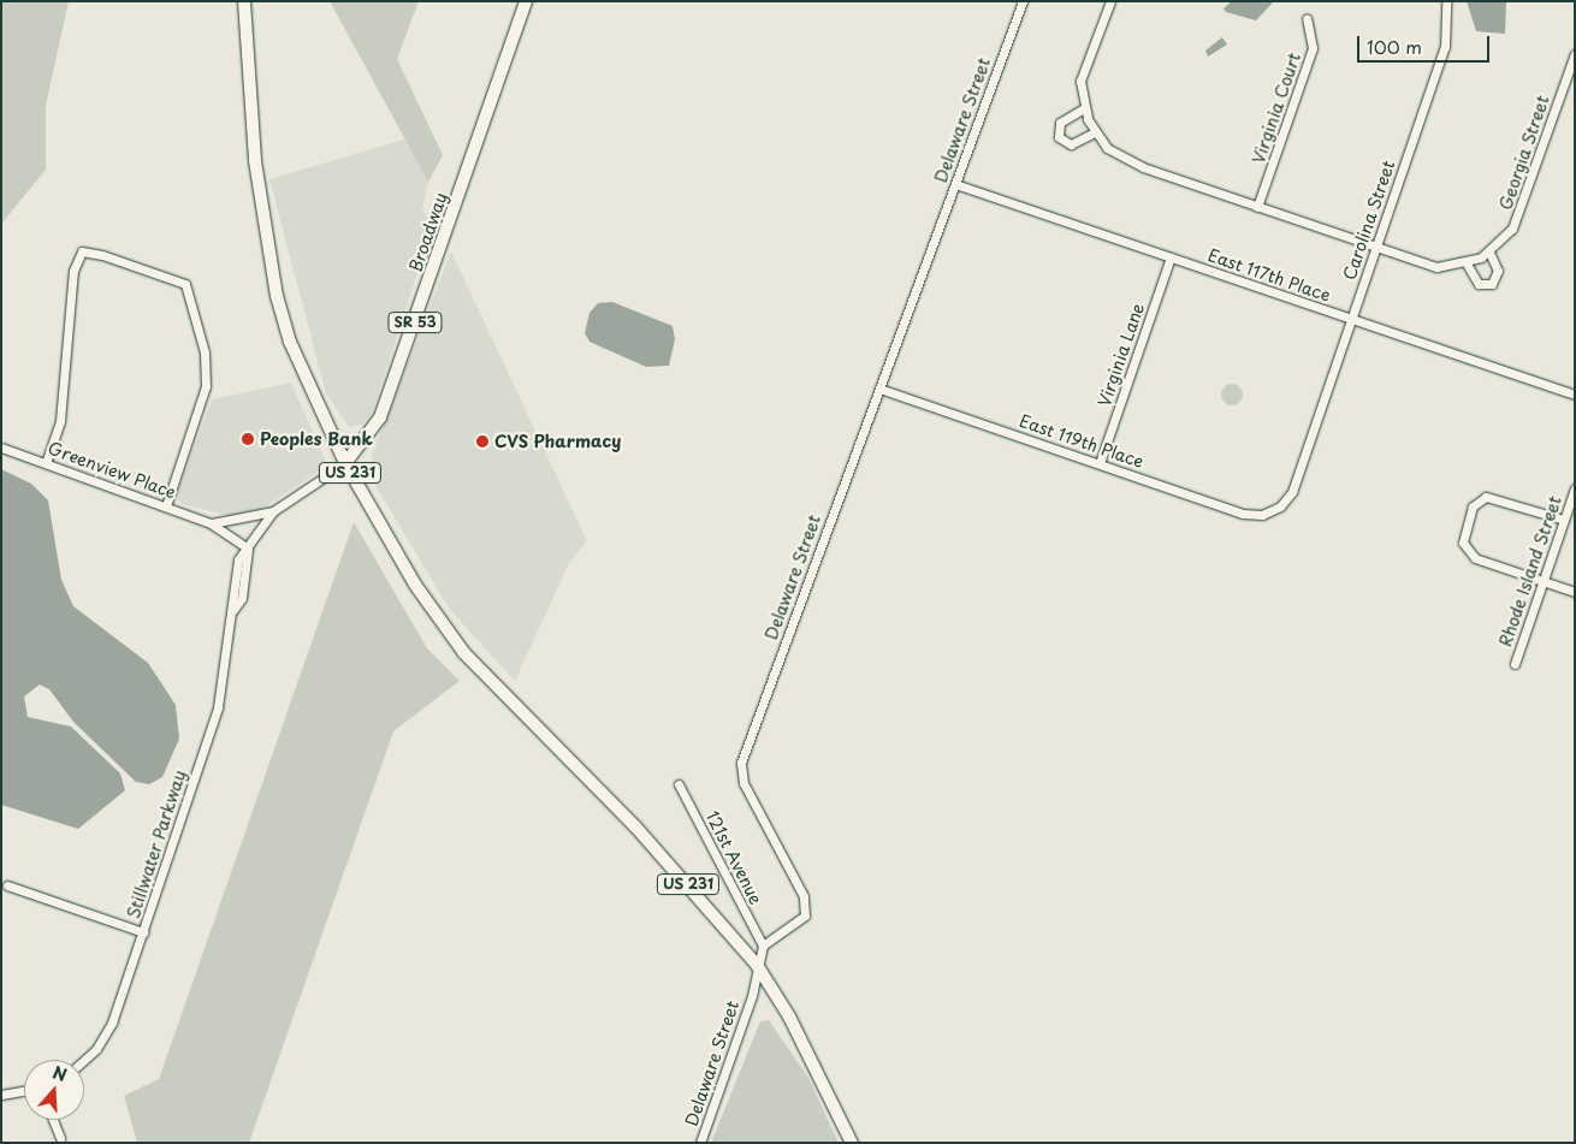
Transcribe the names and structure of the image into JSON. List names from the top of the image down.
{
  "streets": {
    "main road": ["Broadway", "SR 53", "US 231"],
    "street": [
      "Virginia Court",
      "Delaware Street",
      "Georgia Street",
      "Carolina Street",
      "East 117th Place",
      "Virginia Lane",
      "East 119th Place",
      "Greenview Place",
      "Rhode Island Street",
      "Stillwater Parkway",
      "121st Avenue"
    ]
  },
  "crossings": [
    ["Delaware Street", "East 117th Place"],
    ["Delaware Street", "East 119th Place"],
    ["Delaware Street", "US 231"],
    ["Delaware Street", "121st Avenue"],
    ["Georgia Street", "Carolina Street"],
    ["Carolina Street", "East 117th Place"],
    ["Carolina Street", "East 119th Place"],
    ["Broadway", "US 231"],
    ["Broadway", "Stillwater Parkway"],
    ["East 117th Place", "Virginia Lane"],
    ["Virginia Lane", "East 119th Place"],
    ["Greenview Place", "Stillwater Parkway"],
    ["US 231", "Stillwater Parkway"]
  ],
  "places": ["Peoples Bank", "CVS Pharmacy"],
  "scale_bar": "100 m",
  "north": "top"
}
